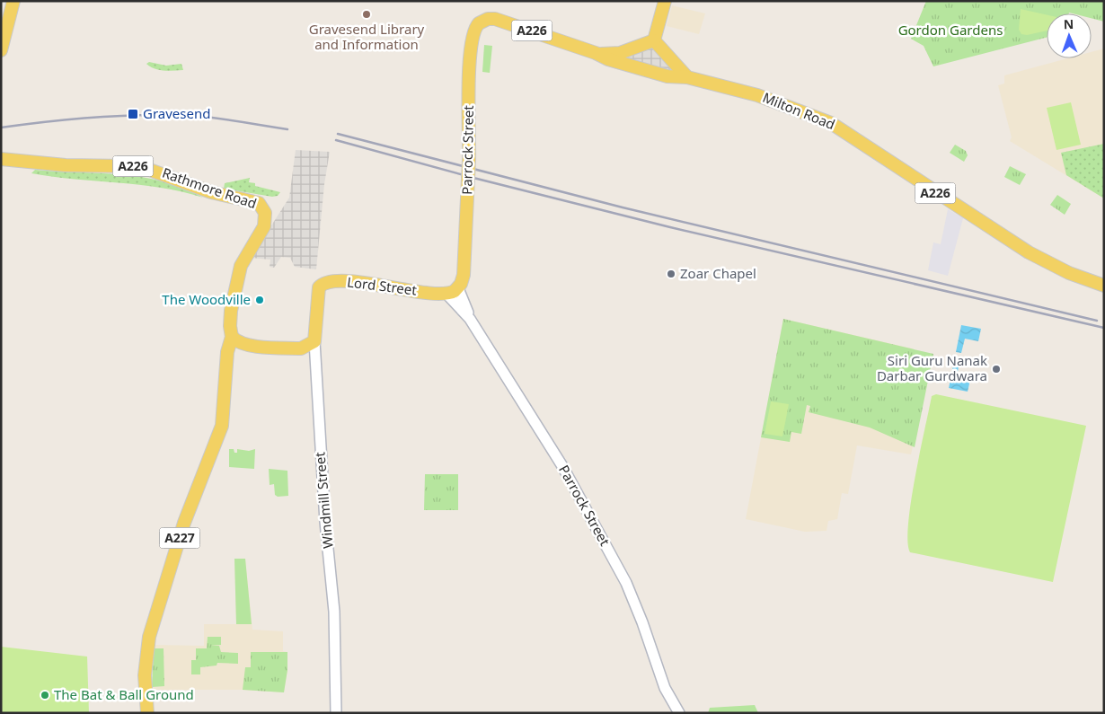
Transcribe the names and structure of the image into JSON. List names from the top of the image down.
{
  "streets": {
    "main road": [
      "A226",
      "Milton Road",
      "Parrock Street",
      "Rathmore Road",
      "Lord Street",
      "Windmill Street",
      "A227"
    ]
  },
  "crossings": [
    ["A226", "Milton Road"],
    ["Milton Road", "Parrock Street"],
    ["Parrock Street", "Lord Street"],
    ["Rathmore Road", "A227"],
    ["Lord Street", "Windmill Street"]
  ],
  "parks": ["Gordon Gardens"],
  "places": {
    "other": [
      "Gravesend Library and Information",
      "Zoar Chapel",
      "The Woodville",
      "Siri Guru Nanak Darbar Gurdwara",
      "The Bat & Ball Ground"
    ],
    "transit": ["Gravesend"]
  },
  "north": "top"
}
